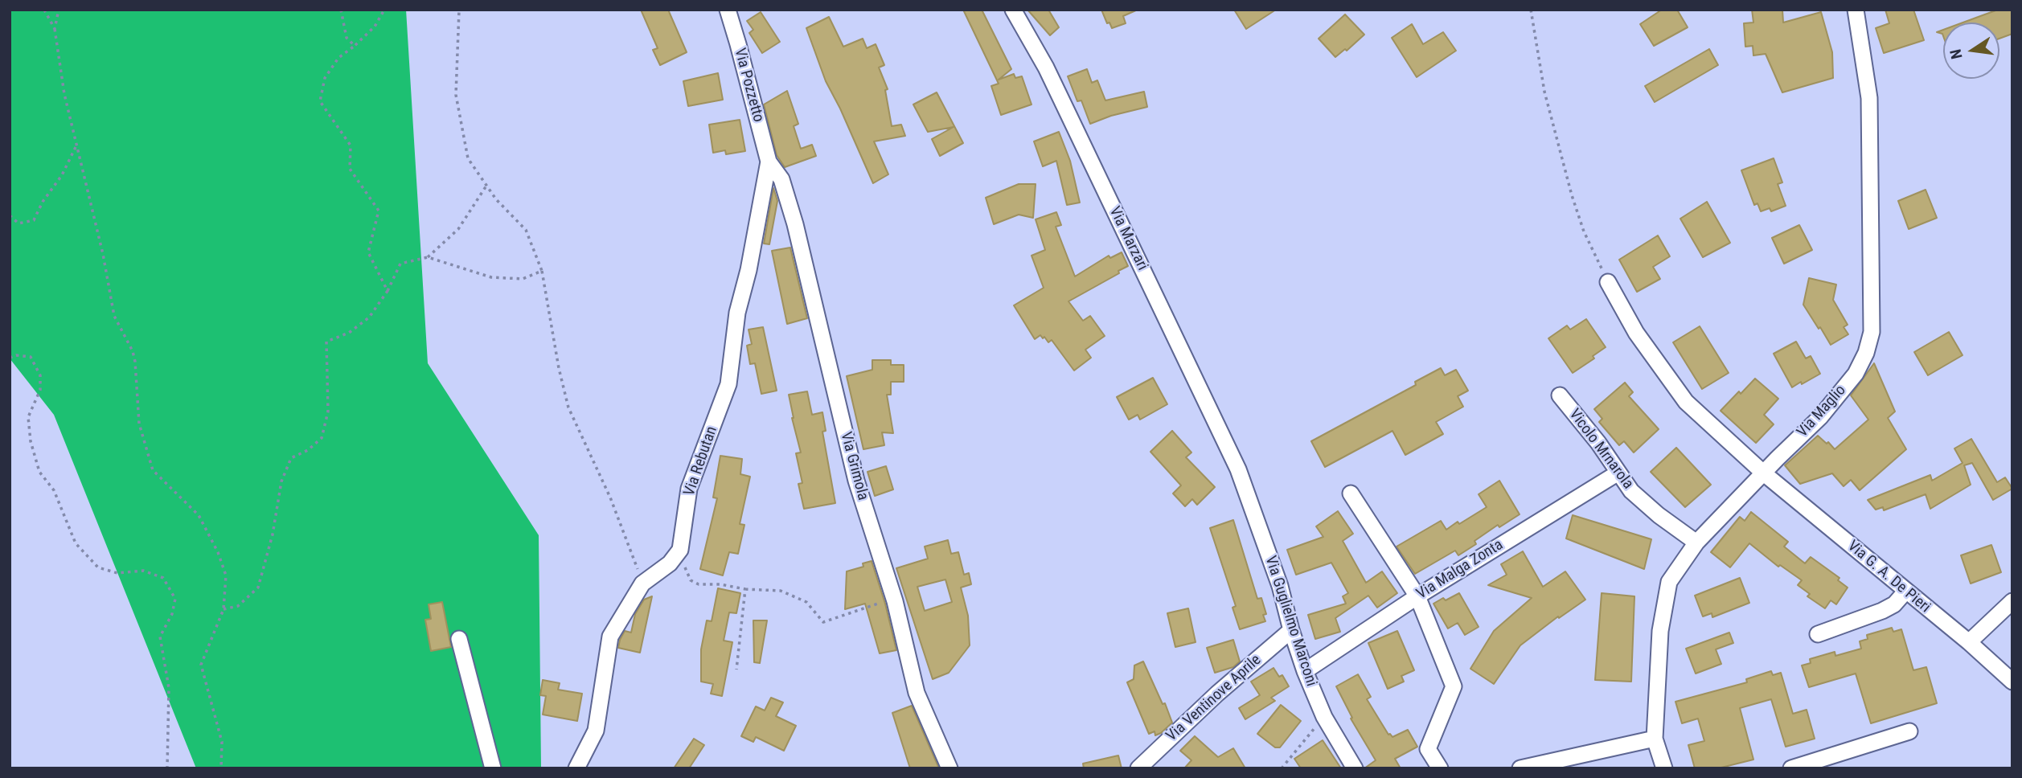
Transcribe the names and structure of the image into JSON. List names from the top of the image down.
{
  "streets": {
    "street": [
      "Via Pozzetto",
      "Via Marzari",
      "Via Maglio",
      "Vicolo Mrnarola",
      "Via Rebutan",
      "Via Grimola",
      "Via Malga Zonta",
      "Via G. A. De Pieri",
      "Via Guglielmo Marconi",
      "Via Ventinove Aprile"
    ]
  },
  "crossings": [
    ["Via Pozzetto", "Via Rebutan"],
    ["Via Pozzetto", "Via Grimola"],
    ["Via Marzari", "Via Guglielmo Marconi"],
    ["Via Maglio", "Vicolo Mrnarola"],
    ["Via Maglio", "Via G. A. De Pieri"],
    ["Vicolo Mrnarola", "Via Malga Zonta"],
    ["Via Rebutan", "Via Grimola"],
    ["Via Malga Zonta", "Via Guglielmo Marconi"],
    ["Via Guglielmo Marconi", "Via Ventinove Aprile"]
  ],
  "north": "left"
}
